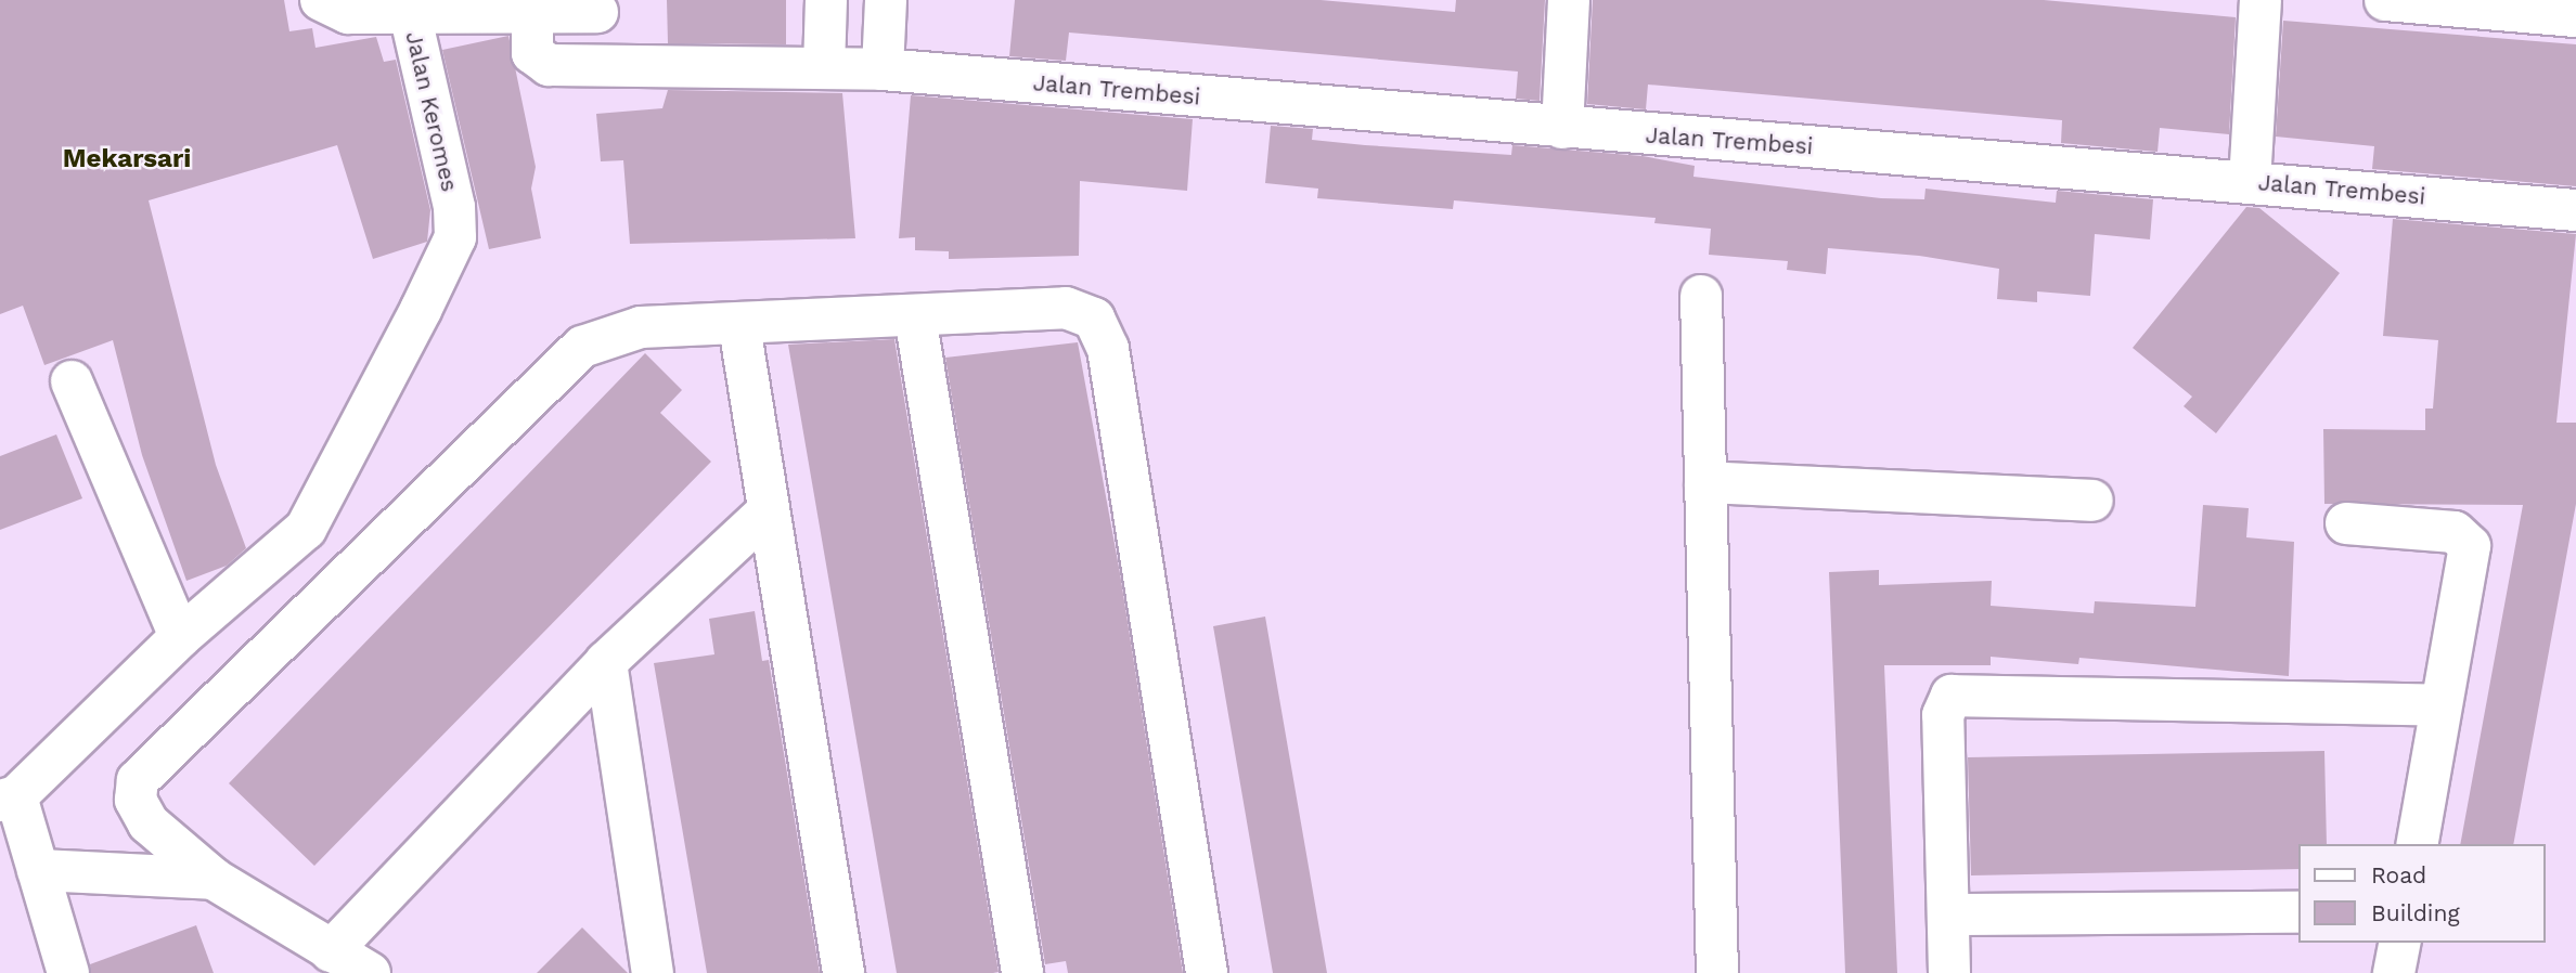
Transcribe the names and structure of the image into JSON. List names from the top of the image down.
{
  "streets": {
    "street": ["Jalan Trembesi", "Jalan Keromes"]
  },
  "districts": ["Mekarsari"],
  "legend": ["Road", "Building"]
}
